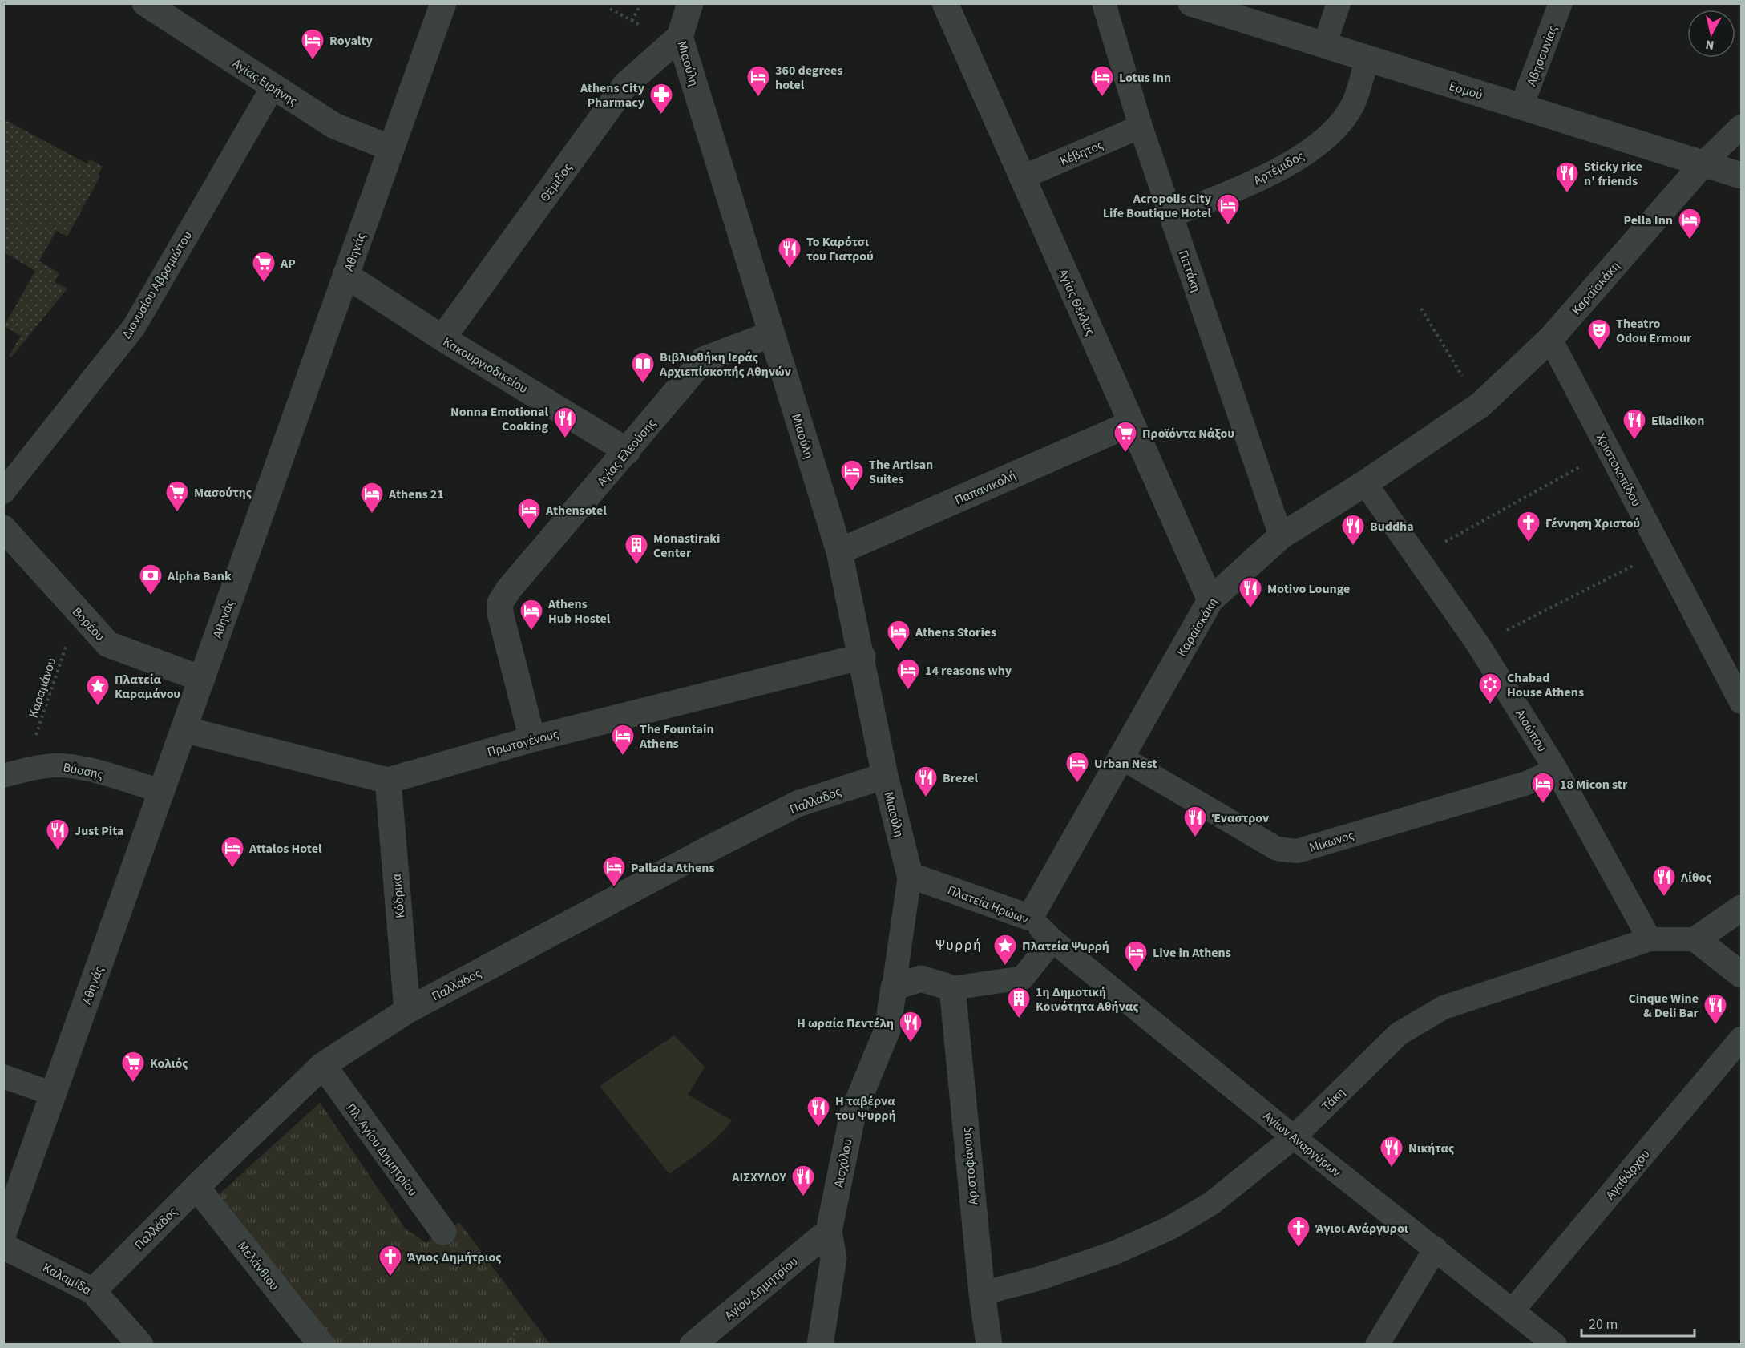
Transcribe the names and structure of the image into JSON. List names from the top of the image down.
{
  "streets": {
    "street": [
      "Αβησσυνίας",
      "Μιαούλη",
      "Αγίας Ειρήνης",
      "Ερμού",
      "Κέβητος",
      "Αρτέμιδος",
      "Θέμιδος",
      "Αθηνάς",
      "Πιττάκη",
      "Διονυσίου Αβραμιώτου",
      "Καραϊσκάκη",
      "Αγίας Θέκλας",
      "Κακουργιοδικείου",
      "Αγίας Ελεούσης",
      "Χριστοκοπίδου",
      "Παπανικολή",
      "Βορέου",
      "Αισώπου",
      "Πρωτογένους",
      "Βύσσης",
      "Παλλάδος",
      "Μίκωνος",
      "Κόδρικα",
      "Πλατεία Ηρώων",
      "Τάκη",
      "Αγίων Αναργύρων",
      "Πλ. Αγίου Δημητρίου",
      "Αισχύλου",
      "Αριστοφάνους",
      "Αγαθάρχου",
      "Μελάνθιου",
      "Καλαμίδα",
      "Αγίου Δημητρίου"
    ],
    "path": ["Καραμάνου"]
  },
  "crossings": [
    ["Αβησσυνίας", "Ερμού"],
    ["Μιαούλη", "Θέμιδος"],
    ["Μιαούλη", "Αγίας Ελεούσης"],
    ["Μιαούλη", "Παπανικολή"],
    ["Μιαούλη", "Πρωτογένους"],
    ["Μιαούλη", "Παλλάδος"],
    ["Μιαούλη", "Πλατεία Ηρώων"],
    ["Αγίας Ειρήνης", "Αθηνάς"],
    ["Αγίας Ειρήνης", "Διονυσίου Αβραμιώτου"],
    ["Ερμού", "Αρτέμιδος"],
    ["Ερμού", "Καραϊσκάκη"],
    ["Κέβητος", "Πιττάκη"],
    ["Κέβητος", "Αγίας Θέκλας"],
    ["Αρτέμιδος", "Πιττάκη"],
    ["Θέμιδος", "Κακουργιοδικείου"],
    ["Αθηνάς", "Κακουργιοδικείου"],
    ["Αθηνάς", "Βορέου"],
    ["Αθηνάς", "Βύσσης"],
    ["Πιττάκη", "Καραϊσκάκη"],
    ["Καραϊσκάκη", "Αγίας Θέκλας"],
    ["Καραϊσκάκη", "Χριστοκοπίδου"],
    ["Καραϊσκάκη", "Αισώπου"],
    ["Καραϊσκάκη", "Μίκωνος"],
    ["Καραϊσκάκη", "Πλατεία Ηρώων"],
    ["Αγίας Θέκλας", "Παπανικολή"],
    ["Κακουργιοδικείου", "Αγίας Ελεούσης"],
    ["Αγίας Ελεούσης", "Πρωτογένους"],
    ["Βορέου", "Καραμάνου"],
    ["Καραμάνου", "Βύσσης"],
    ["Αισώπου", "Μίκωνος"],
    ["Αισώπου", "Τάκη"],
    ["Πρωτογένους", "Κόδρικα"],
    ["Παλλάδος", "Κόδρικα"],
    ["Παλλάδος", "Πλ. Αγίου Δημητρίου"],
    ["Παλλάδος", "Μελάνθιου"],
    ["Παλλάδος", "Καλαμίδα"],
    ["Πλατεία Ηρώων", "Αγίων Αναργύρων"],
    ["Τάκη", "Αγίων Αναργύρων"],
    ["Τάκη", "Αριστοφάνους"],
    ["Αγίων Αναργύρων", "Αγαθάρχου"],
    ["Αισχύλου", "Αγίου Δημητρίου"]
  ],
  "districts": ["Ψυρρή"],
  "places": {
    "hotel": [
      "Royalty",
      "360 degrees hotel",
      "Lotus Inn",
      "Acropolis City Life Boutique Hotel",
      "Pella Inn",
      "The Artisan Suites",
      "Athens 21",
      "Athensotel",
      "Athens Hub Hostel",
      "Athens Stories",
      "14 reasons why",
      "The Fountain Athens",
      "Urban Nest",
      "18 Micon str",
      "Attalos Hotel",
      "Pallada Athens",
      "Live in Athens"
    ],
    "pharmacy": ["Athens City Pharmacy"],
    "restaurant": [
      "Sticky rice n' friends",
      "Το Καρότσι του Γιατρού",
      "Nonna Emotional Cooking",
      "Elladikon",
      "Buddha",
      "Motivo Lounge",
      "Brezel",
      "Έναστρον",
      "Just Pita",
      "Λίθος",
      "Cinque Wine & Deli Bar",
      "Η ωραία Πεντέλη",
      "Η ταβέρνα του Ψυρρή",
      "Νικήτας",
      "ΑΙΣΧΥΛΟΥ"
    ],
    "supermarket": [
      "AP",
      "Προϊόντα Νάξου",
      "Μασούτης",
      "Κολιός"
    ],
    "theatre": ["Theatro Odou Ermour"],
    "library": ["Βιβλιοθήκη Ιεράς Αρχιεπίσκοπής Αθηνών"],
    "church": ["Γέννηση Χριστού", "Άγιοι Ανάργυροι", "Άγιος Δημήτριος"],
    "building": ["Monastiraki Center", "1η Δημοτική Κοινότητα Αθήνας"],
    "bank": ["Alpha Bank"],
    "synagogue": ["Chabad House Athens"],
    "place": ["Πλατεία Καραμάνου", "Πλατεία Ψυρρή"]
  },
  "scale_bar": "20 m",
  "north": "bottom"
}
